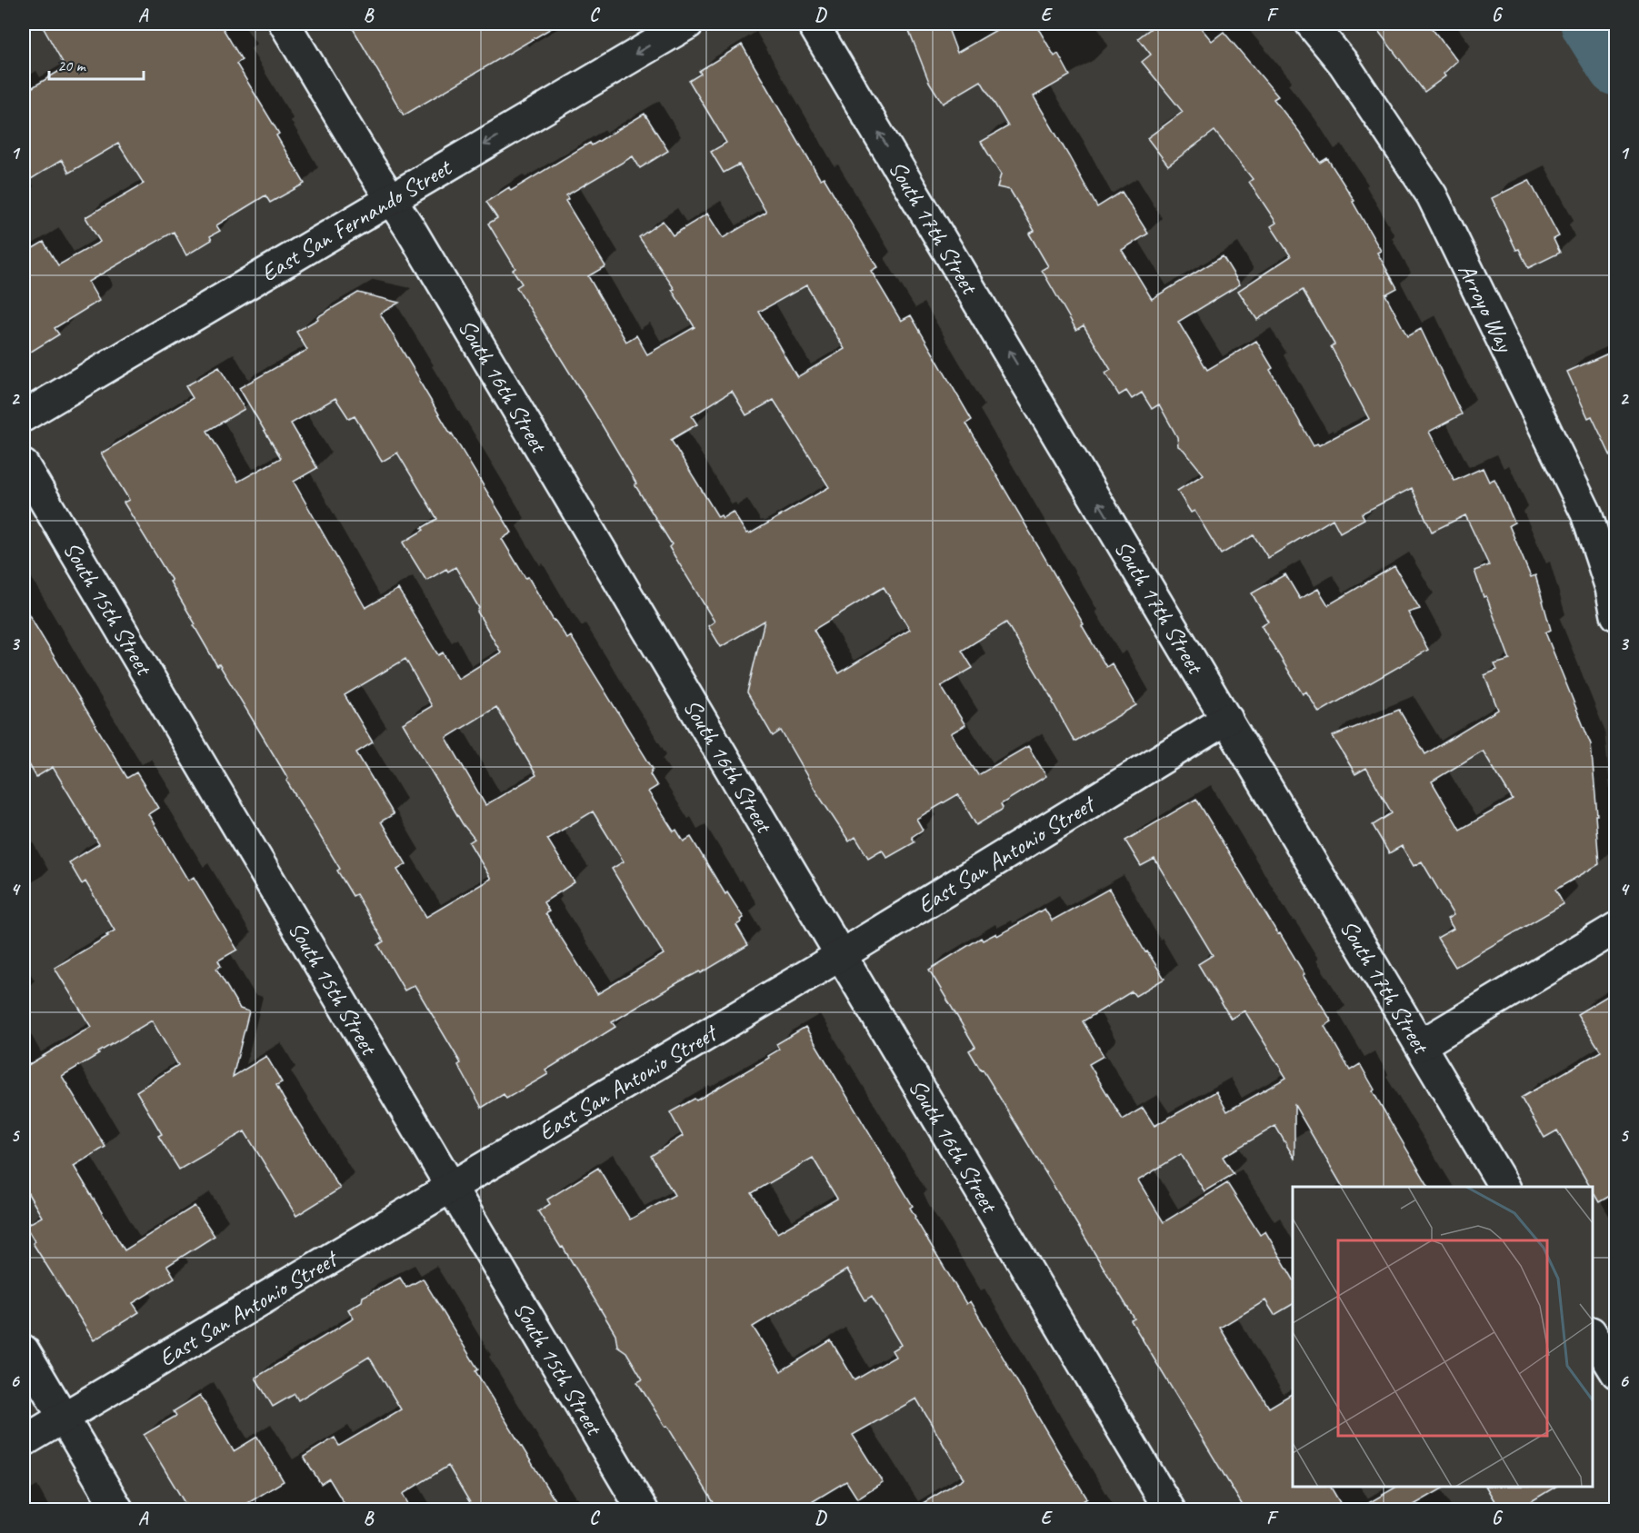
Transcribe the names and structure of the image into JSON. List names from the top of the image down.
{
  "streets": {
    "street": [
      "East San Fernando Street",
      "South 17th Street",
      "Arroyo Way",
      "South 16th Street",
      "South 15th Street",
      "East San Antonio Street"
    ]
  },
  "crossings": [
    ["East San Fernando Street", "South 16th Street"],
    ["South 17th Street", "East San Antonio Street"],
    ["South 16th Street", "East San Antonio Street"],
    ["South 15th Street", "East San Antonio Street"]
  ],
  "one_way": ["East San Fernando Street", "South 17th Street"],
  "scale_bar": "20 m",
  "grid": {
    "columns": [
      "A",
      "B",
      "C",
      "D",
      "E",
      "F",
      "G"
    ],
    "rows": [
      "1",
      "2",
      "3",
      "4",
      "5",
      "6"
    ]
  }
}
